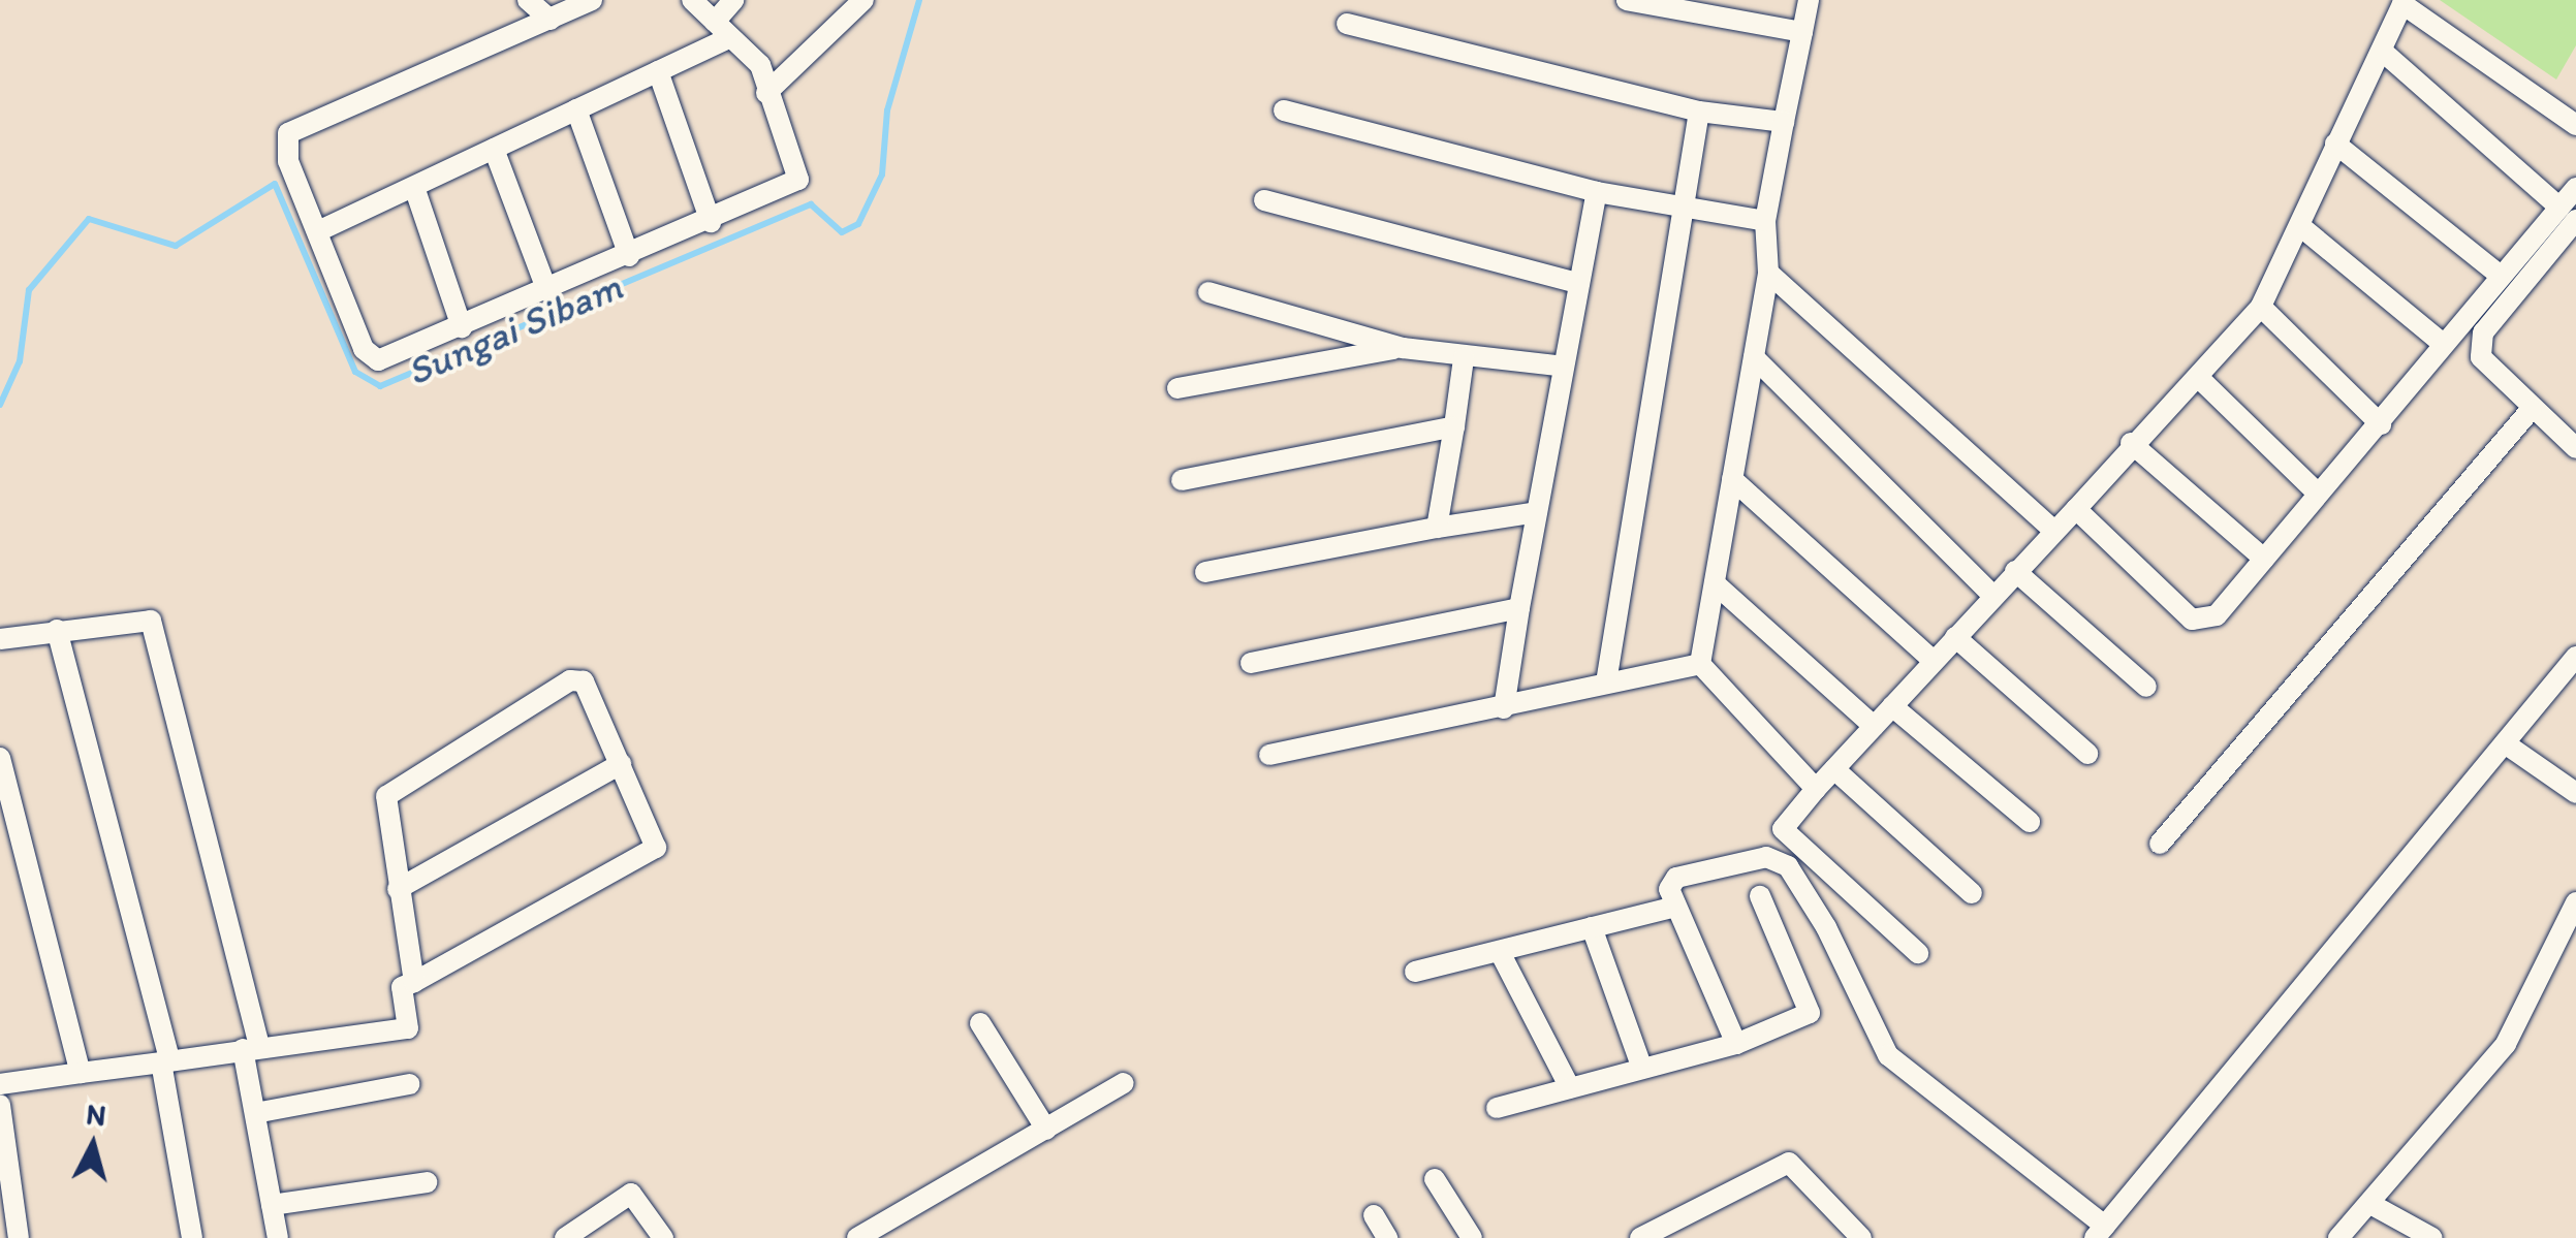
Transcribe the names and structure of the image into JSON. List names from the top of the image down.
{
  "water": ["Sungai Sibam"],
  "north": "top"
}
